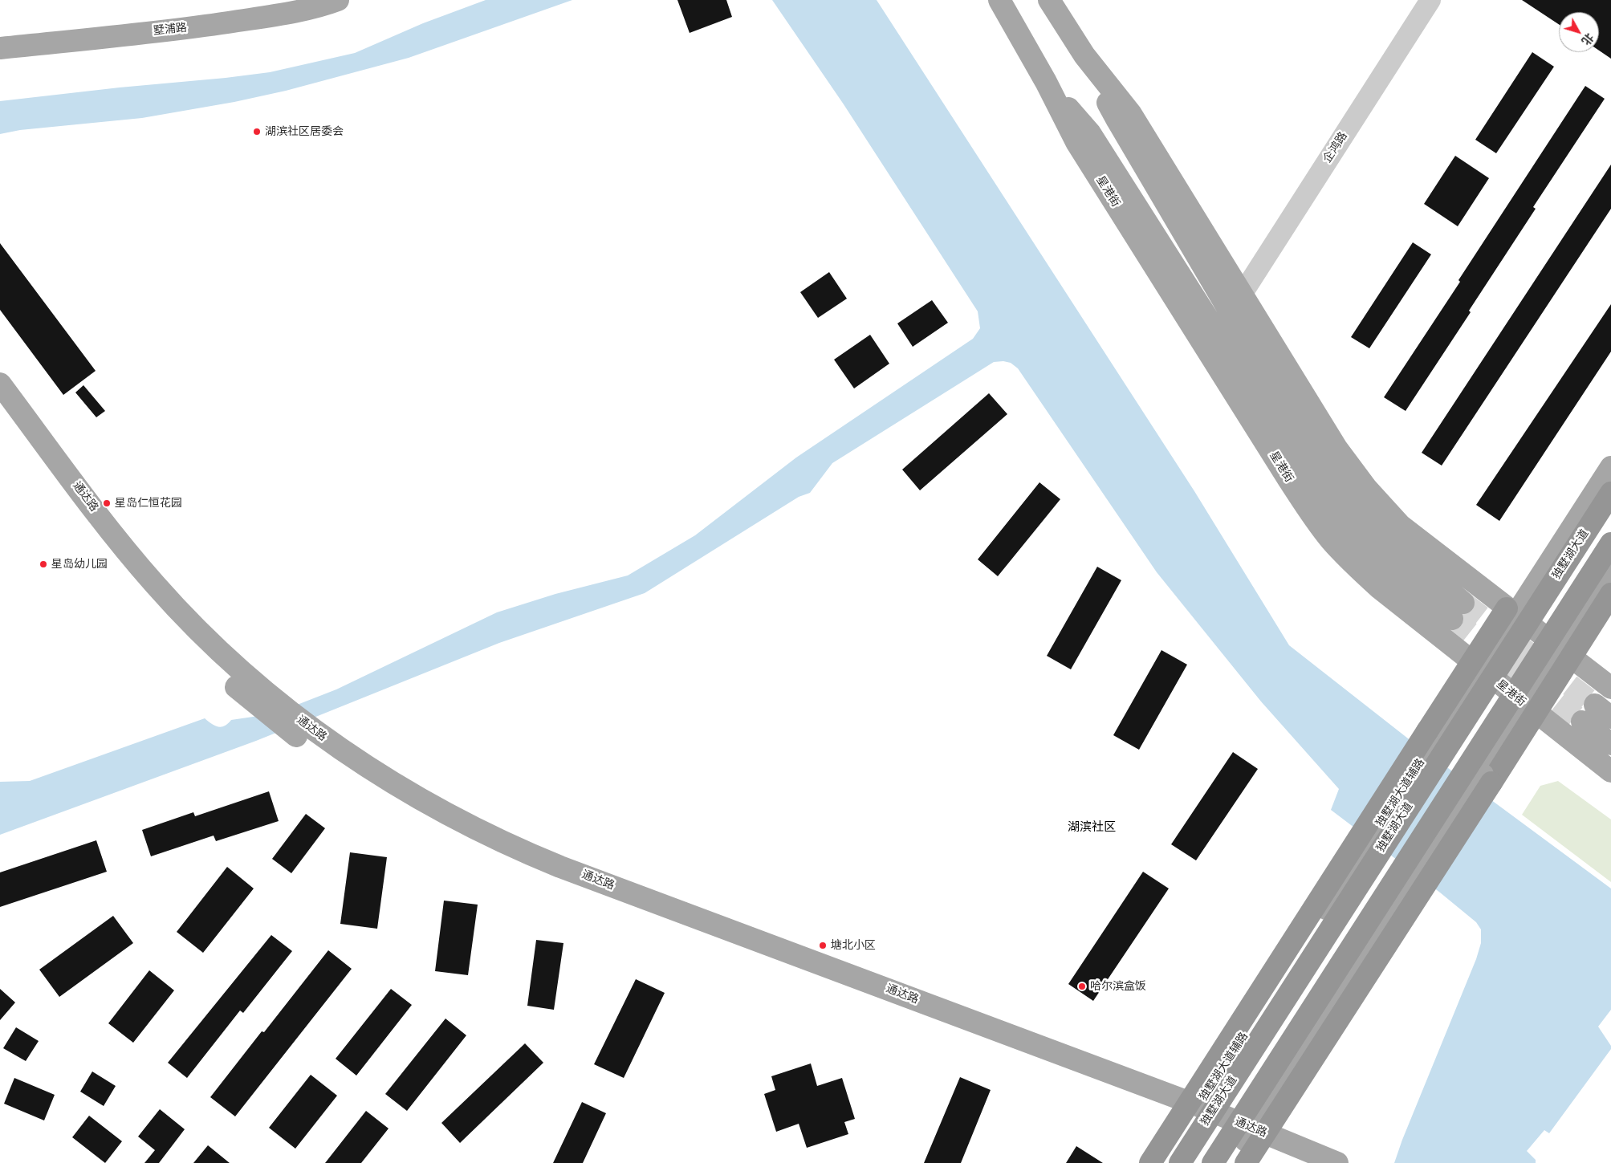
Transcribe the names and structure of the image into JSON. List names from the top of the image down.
{
  "streets": {
    "highway": ["独墅湖大道"],
    "main road": [
      "墅浦路",
      "星港街",
      "通达路",
      "独墅湖大道辅路"
    ],
    "street": ["企鸿路"]
  },
  "crossings": [
    ["企鸿路", "星港街"],
    ["通达路", "独墅湖大道辅路"]
  ],
  "districts": ["湖滨社区"],
  "places": [
    "湖滨社区居委会",
    "星岛仁恒花园",
    "星岛幼儿园",
    "塘北小区",
    "哈尔滨盒饭"
  ],
  "north": "bottom right"
}
